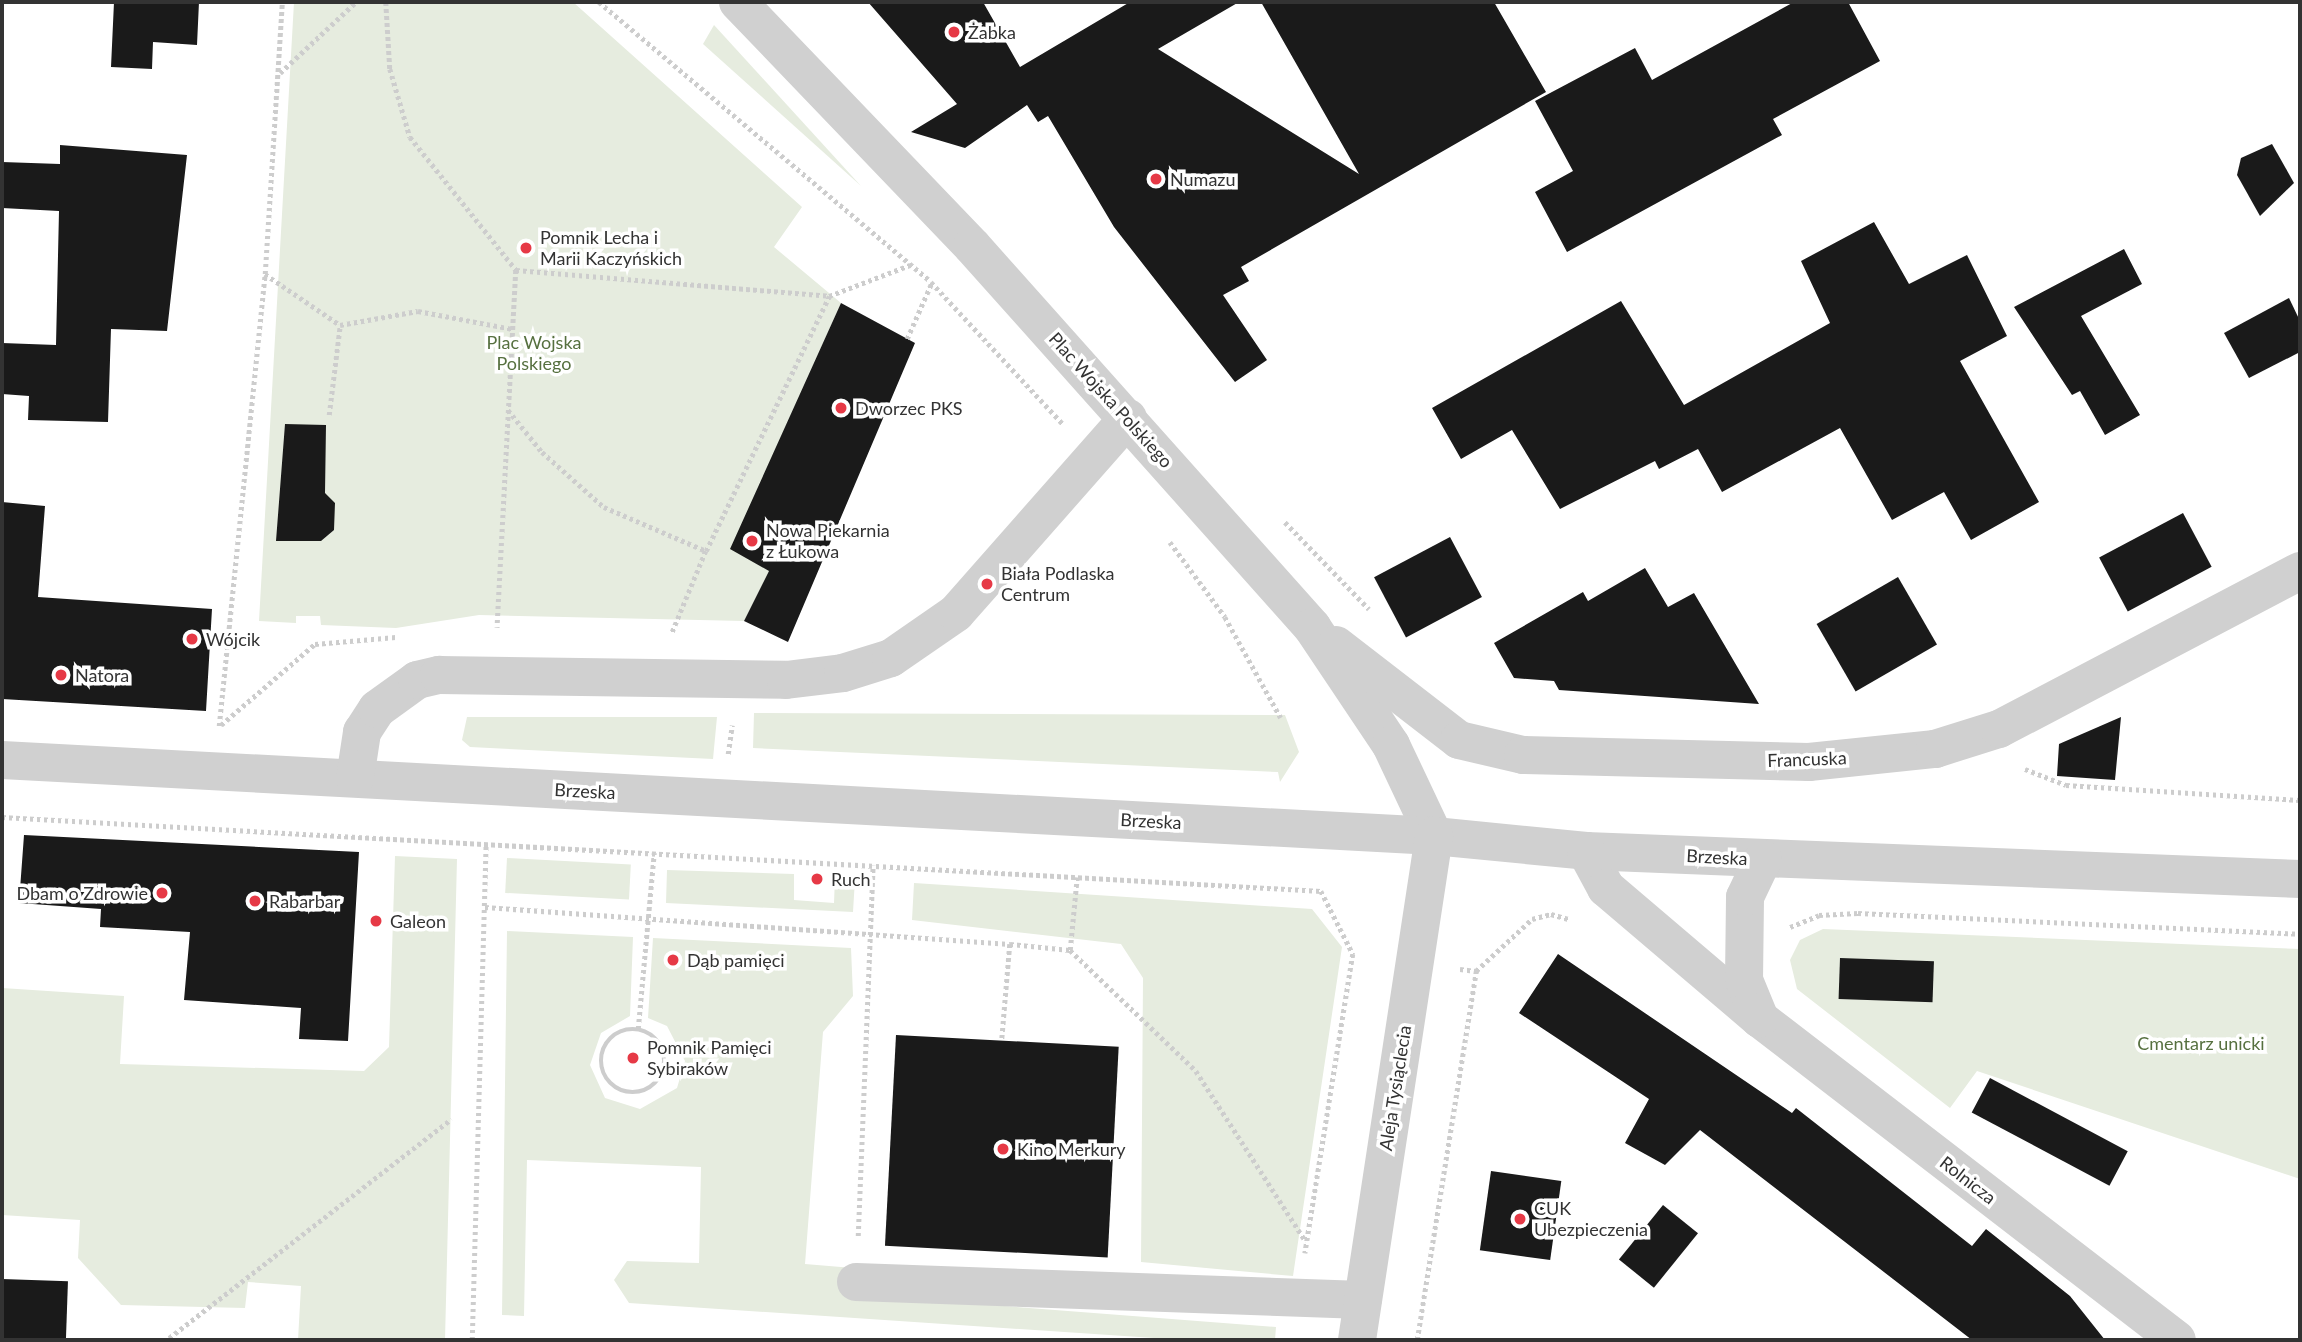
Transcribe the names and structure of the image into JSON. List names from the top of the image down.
{
  "streets": {
    "street": [
      "Plac Wojska Polskiego",
      "Francuska",
      "Brzeska",
      "Aleja Tysiąclecia",
      "Rolnicza"
    ]
  },
  "crossings": [
    ["Plac Wojska Polskiego", "Francuska"],
    ["Plac Wojska Polskiego", "Brzeska"],
    ["Plac Wojska Polskiego", "Aleja Tysiąclecia"],
    ["Brzeska", "Aleja Tysiąclecia"],
    ["Brzeska", "Rolnicza"]
  ],
  "parks": ["Plac Wojska Polskiego", "Cmentarz unicki"],
  "places": [
    "Żabka",
    "Numazu",
    "Pomnik Lecha i Marii Kaczyńskich",
    "Dworzec PKS",
    "Nowa Piekarnia z Łukowa",
    "Biała Podlaska Centrum",
    "Wójcik",
    "Natora",
    "Ruch",
    "Dbam o Zdrowie",
    "Rabarbar",
    "Galeon",
    "Dąb pamięci",
    "Pomnik Pamięci Sybiraków",
    "Kino Merkury",
    "CUK Ubezpieczenia"
  ]
}
